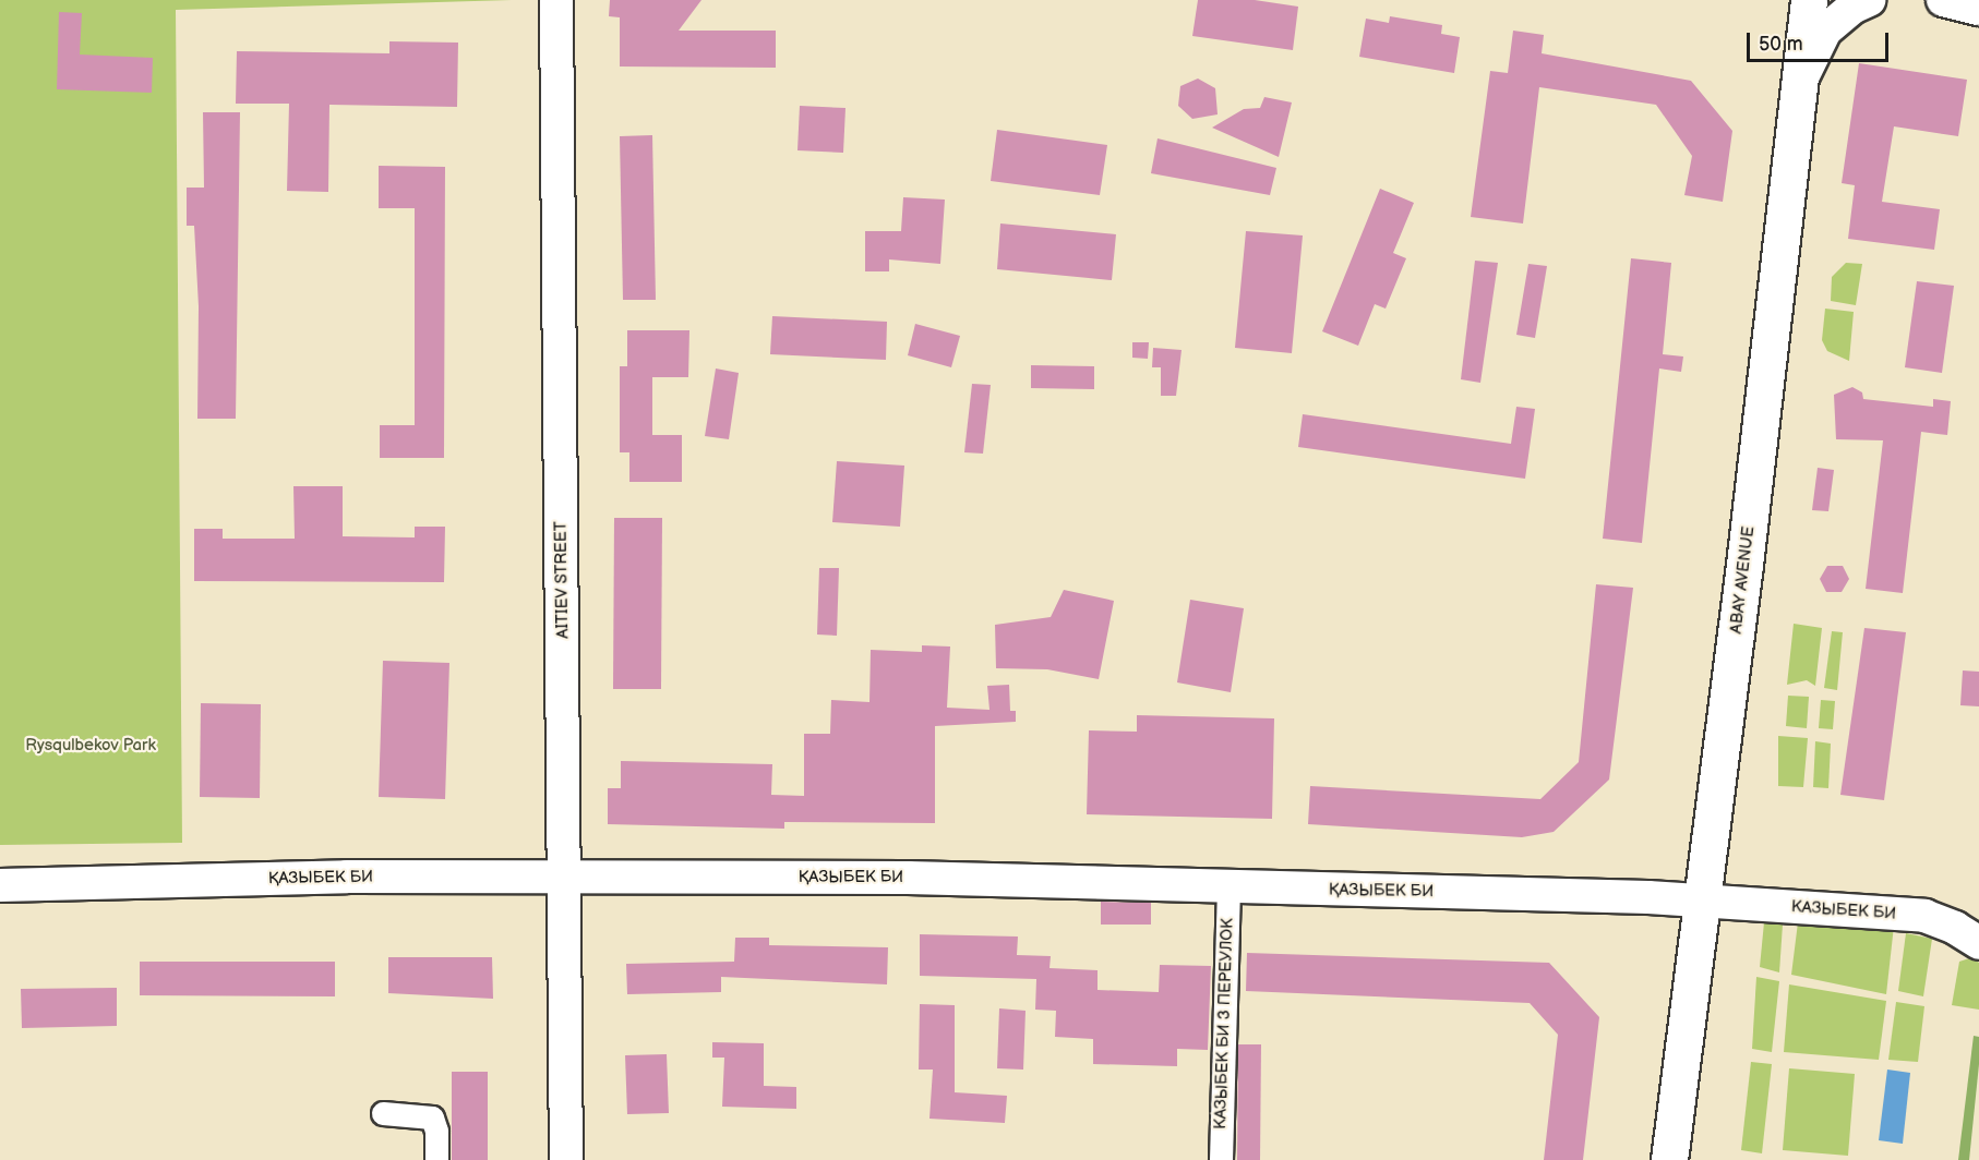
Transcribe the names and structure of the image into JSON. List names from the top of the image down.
{
  "streets": {
    "main road": ["ABAY AVENUE"],
    "street": [
      "AITIEV STREET",
      "ҚАЗЫБЕК БИ",
      "КАЗЫБЕК БИ",
      "КАЗЫБЕК БИ 3 ПЕРЕУЛОК"
    ]
  },
  "crossings": [
    ["AITIEV STREET", "ҚАЗЫБЕК БИ"],
    ["ABAY AVENUE", "ҚАЗЫБЕК БИ"],
    ["ABAY AVENUE", "КАЗЫБЕК БИ"],
    ["ҚАЗЫБЕК БИ", "КАЗЫБЕК БИ"],
    ["ҚАЗЫБЕК БИ", "КАЗЫБЕК БИ 3 ПЕРЕУЛОК"]
  ],
  "parks": ["Rysqulbekov Park"],
  "scale_bar": "50 m"
}
